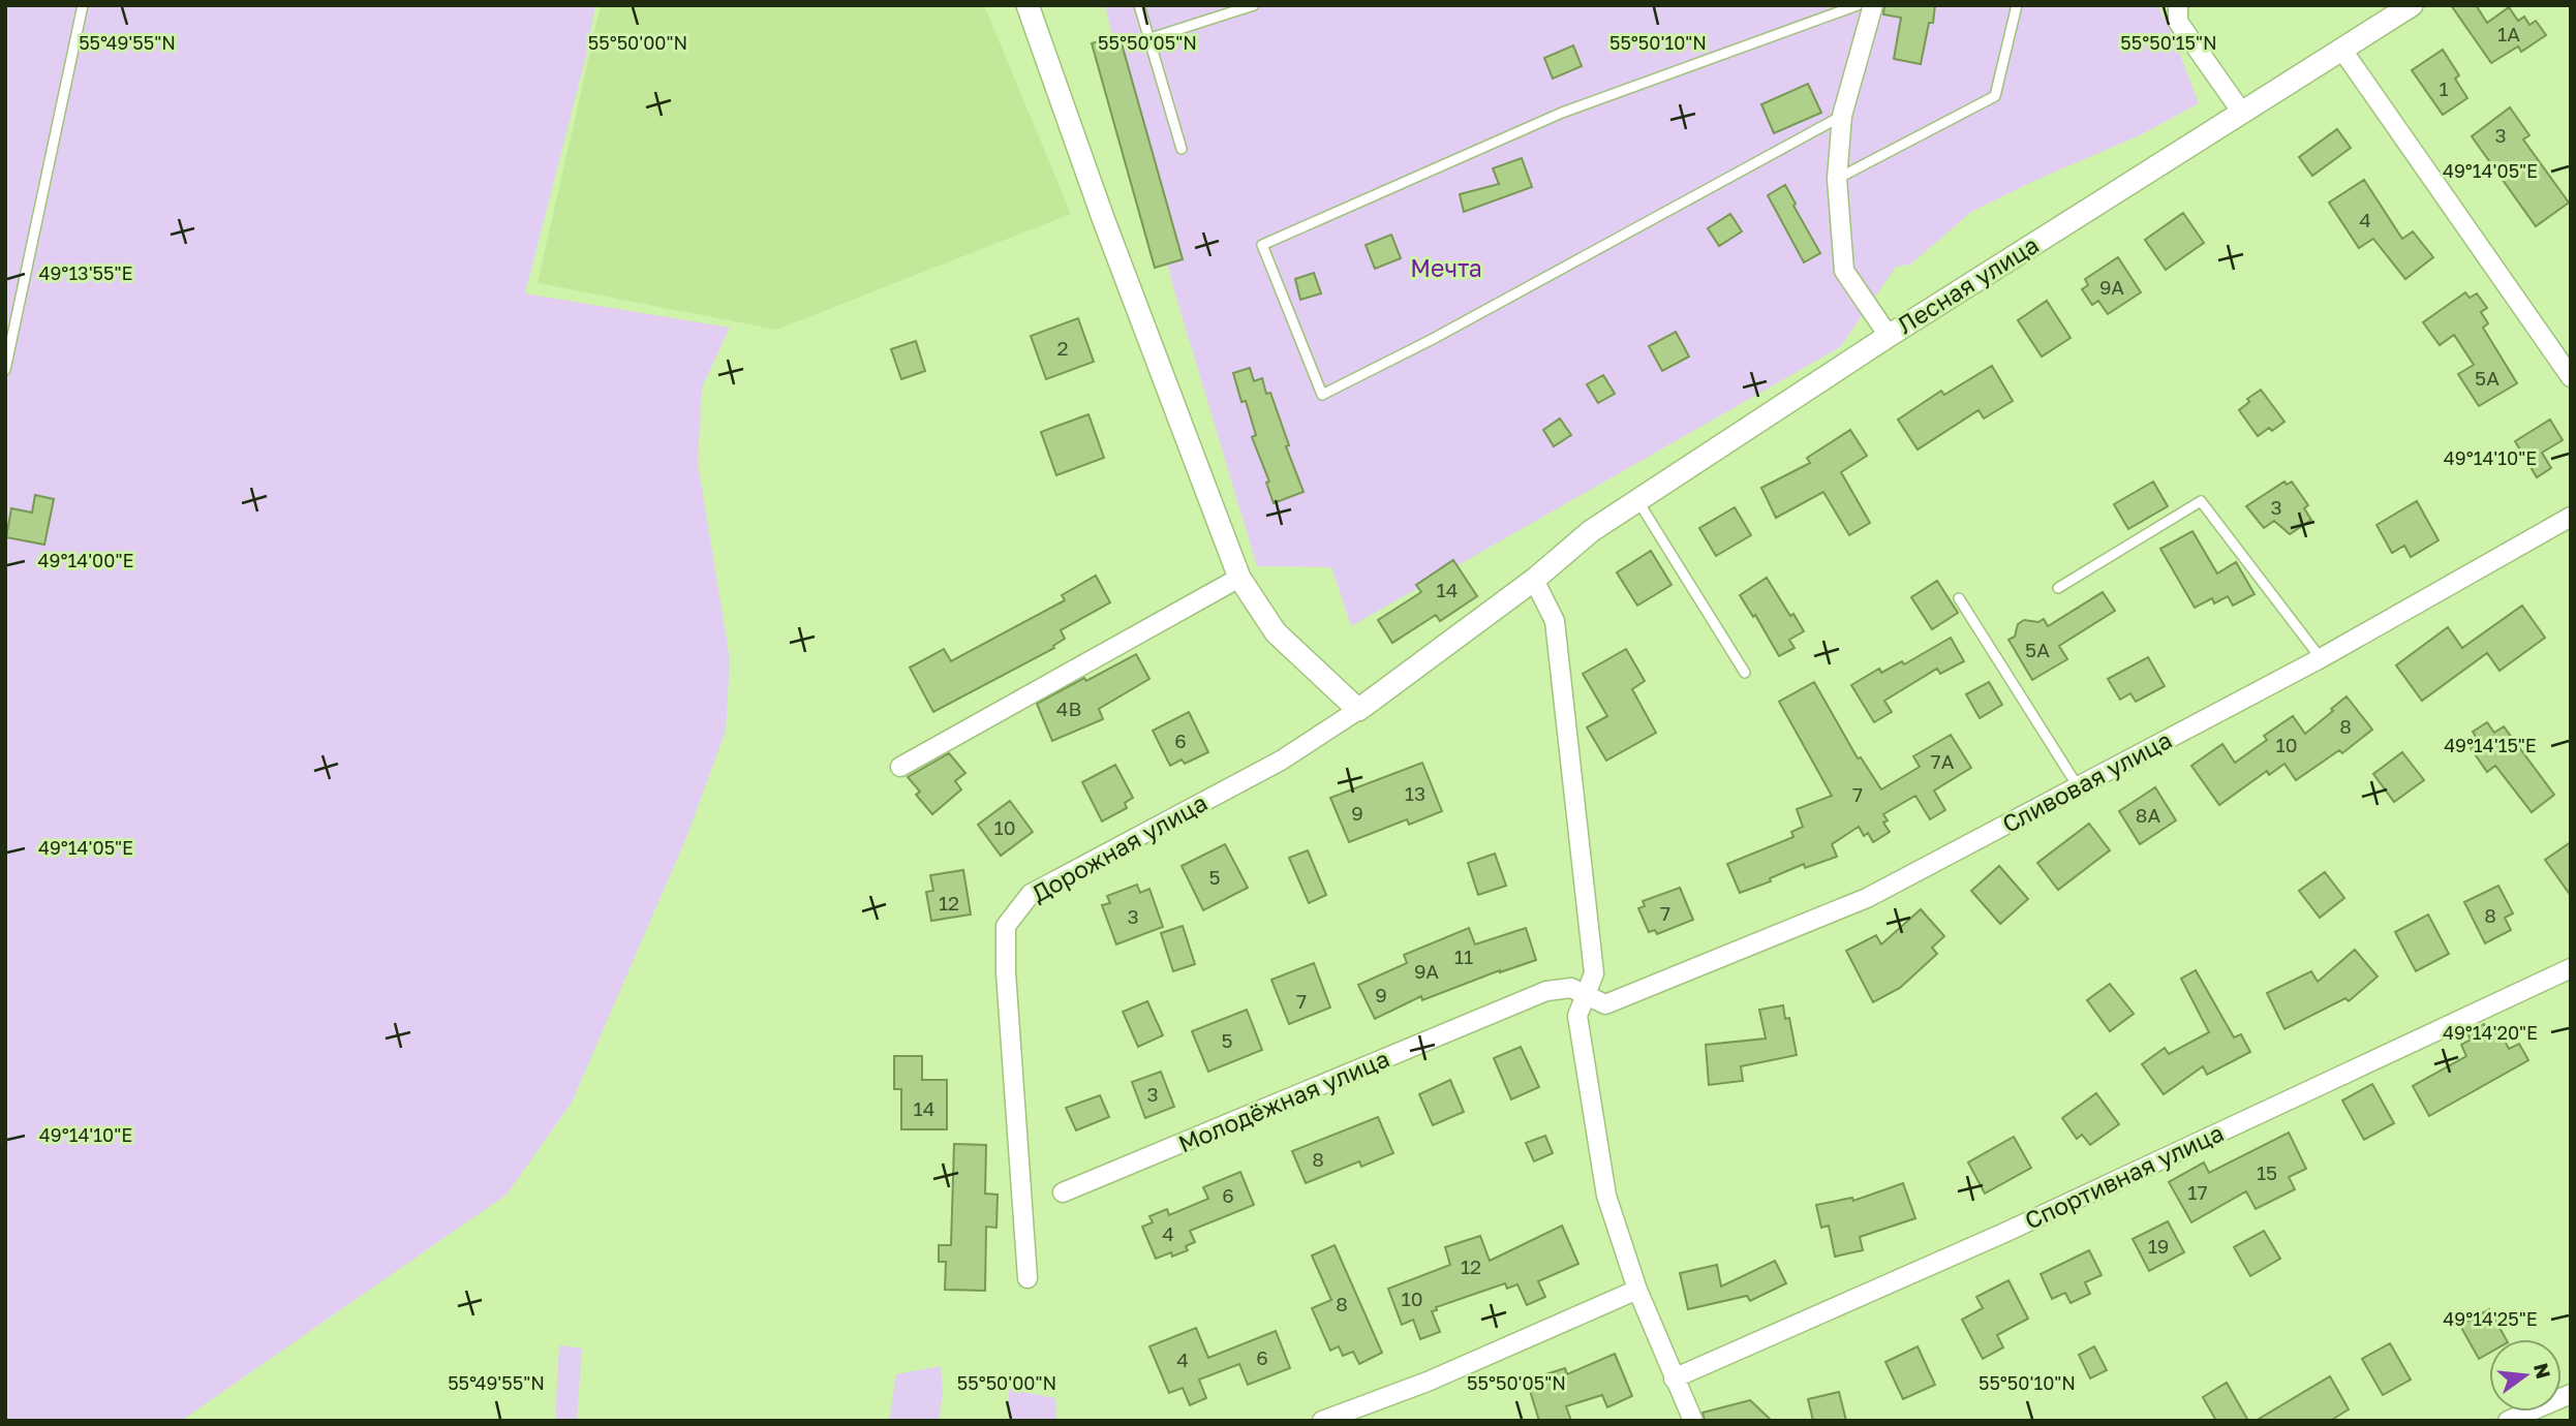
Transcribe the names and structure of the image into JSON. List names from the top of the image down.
{
  "streets": {
    "street": [
      "Лесная улица",
      "Сливовая улица",
      "Дорожная улица",
      "Молодёжная улица",
      "Спортивная улица"
    ]
  },
  "crossings": [
    ["Лесная улица", "Дорожная улица"],
    ["Сливовая улица", "Молодёжная улица"]
  ],
  "parks": ["Мечта"],
  "house_numbers": [
    "1А",
    "1",
    "3",
    "4",
    "9А",
    "2",
    "5А",
    "3",
    "14",
    "5А",
    "4В",
    "8",
    "6",
    "10",
    "7А",
    "13",
    "7",
    "9",
    "8А",
    "10",
    "5",
    "12",
    "7",
    "8",
    "3",
    "11",
    "9А",
    "9",
    "7",
    "5",
    "3",
    "14",
    "8",
    "15",
    "17",
    "6",
    "4",
    "19",
    "12",
    "10",
    "8",
    "6",
    "4"
  ],
  "north": "right",
  "coordinates": [
    "55°49'55\"N",
    "55°50'00\"N",
    "55°50'05\"N",
    "55°50'10\"N",
    "55°50'15\"N",
    "49°14'05\"E",
    "49°13'55\"E",
    "49°14'10\"E",
    "49°14'00\"E",
    "49°14'15\"E",
    "49°14'20\"E",
    "49°14'25\"E"
  ]
}
